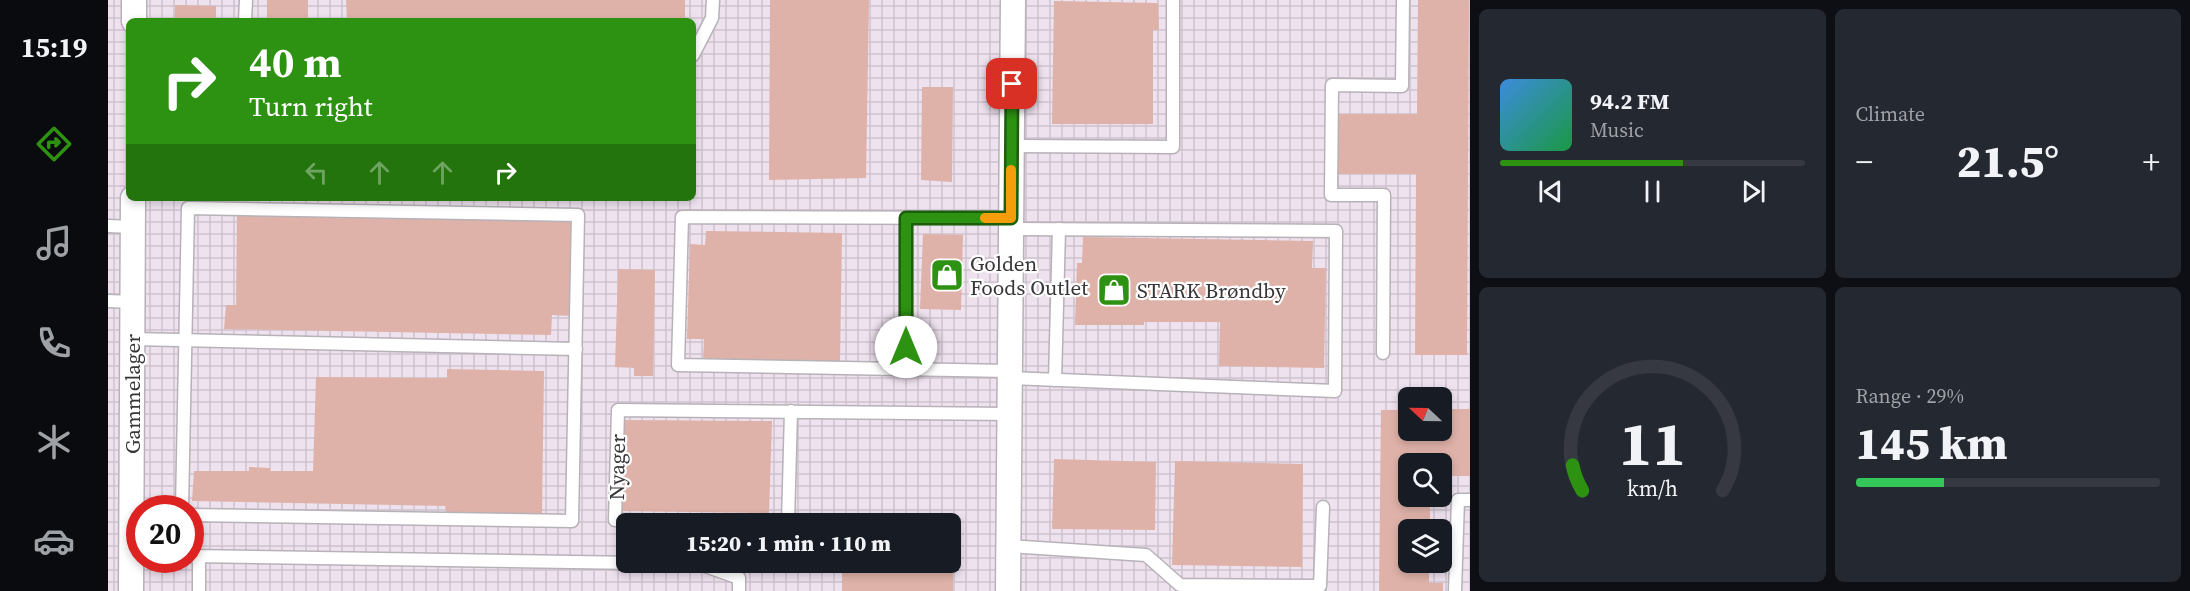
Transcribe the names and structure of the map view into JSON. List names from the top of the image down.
{
  "streets": {
    "street": ["Gammelager"],
    "lane": ["Nyager"]
  },
  "places": {
    "shop": ["Golden Foods Outlet", "STARK Brøndby"]
  },
  "north": "left",
  "page": {
    "tabs": "15:19",
    "tile": [
      "Climate",
      ["Range · 29%", "145 km"]
    ],
    "turn": ["40 m", "Turn right"],
    "song": ["94.2 FM", "Music"],
    "heat": ["−", "21.5°", "+"],
    "limit": "20",
    "trip": "15:20 · 1 min · 110 m",
    "gauge": ["11", "km/h"]
  }
}
